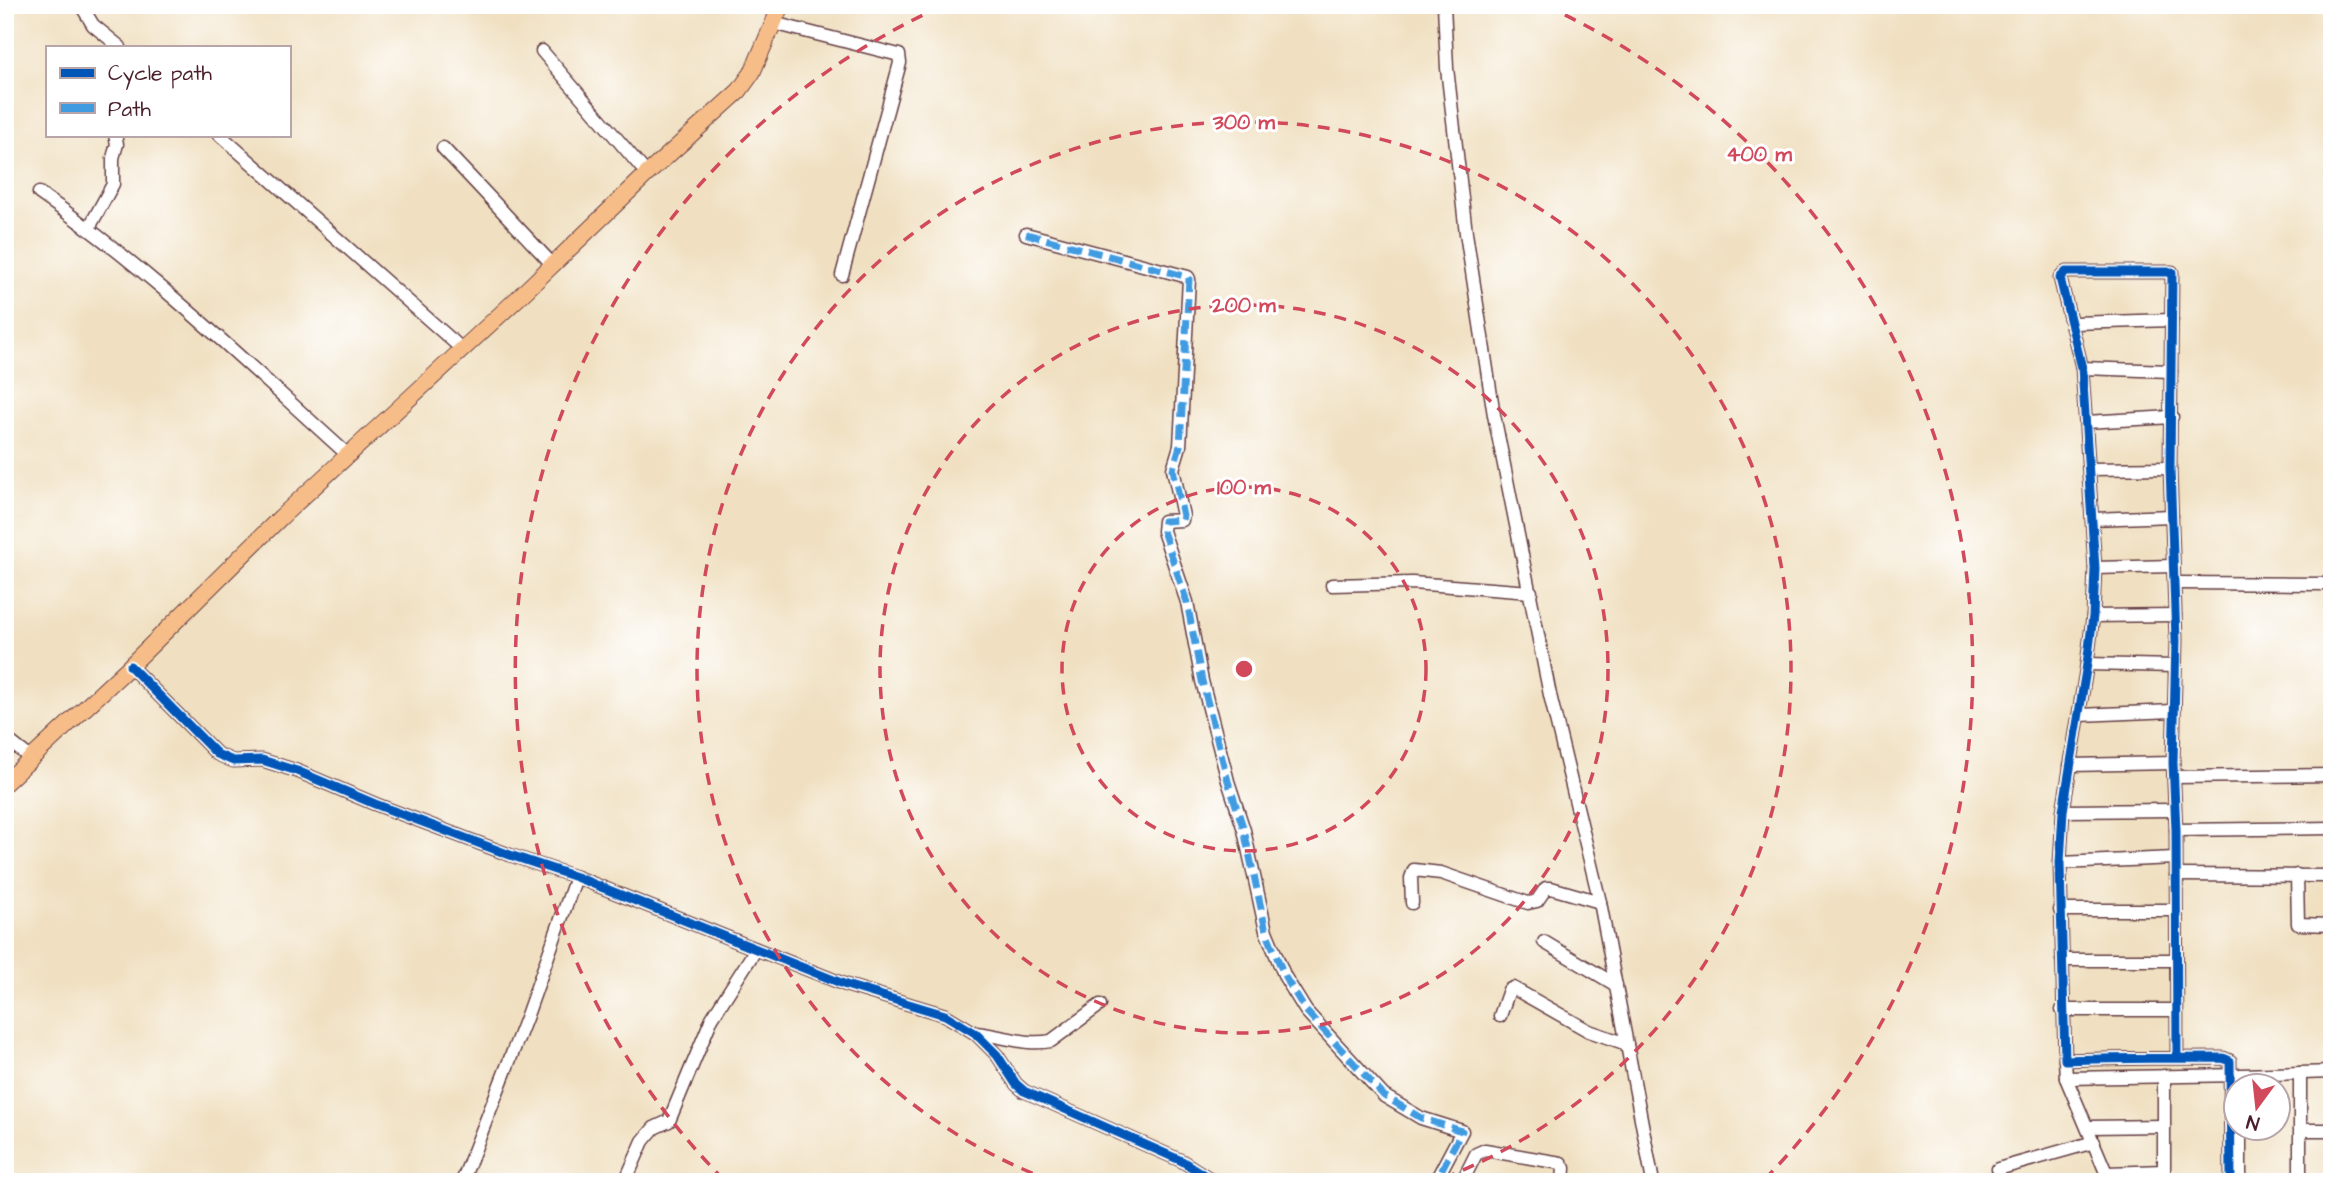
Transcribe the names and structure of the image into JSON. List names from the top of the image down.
{
  "legend": ["Cycle path", "Path"],
  "north": "bottom",
  "rings": [
    "300 m",
    "400 m",
    "200 m",
    "100 m"
  ]
}
